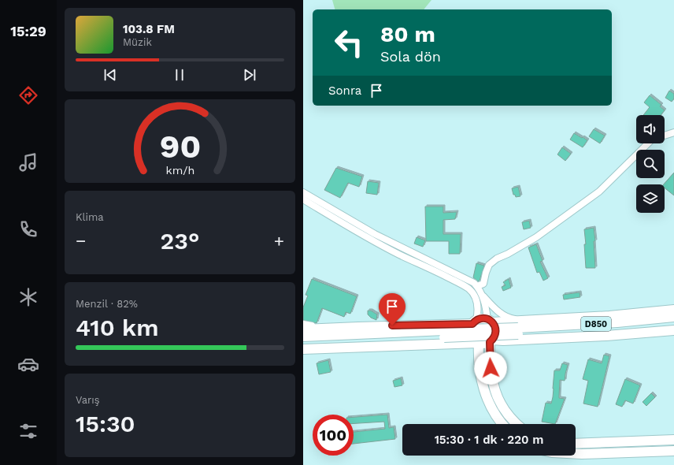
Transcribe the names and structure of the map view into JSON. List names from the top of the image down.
{
  "streets": {
    "highway": ["D850"]
  },
  "page": {
    "tabs": "15:29",
    "turn": ["80 m", "Sola dön"],
    "song": ["103.8 FM", "Müzik"],
    "then": "Sonra",
    "tile": [
      "Klima",
      ["Menzil · 82%", "410 km"],
      ["Varış", "15:30"]
    ],
    "heat": ["−", "23°", "+"],
    "limit": "100",
    "trip": "15:30 · 1 dk · 220 m",
    "gauge": ["90", "km/h"]
  }
}
